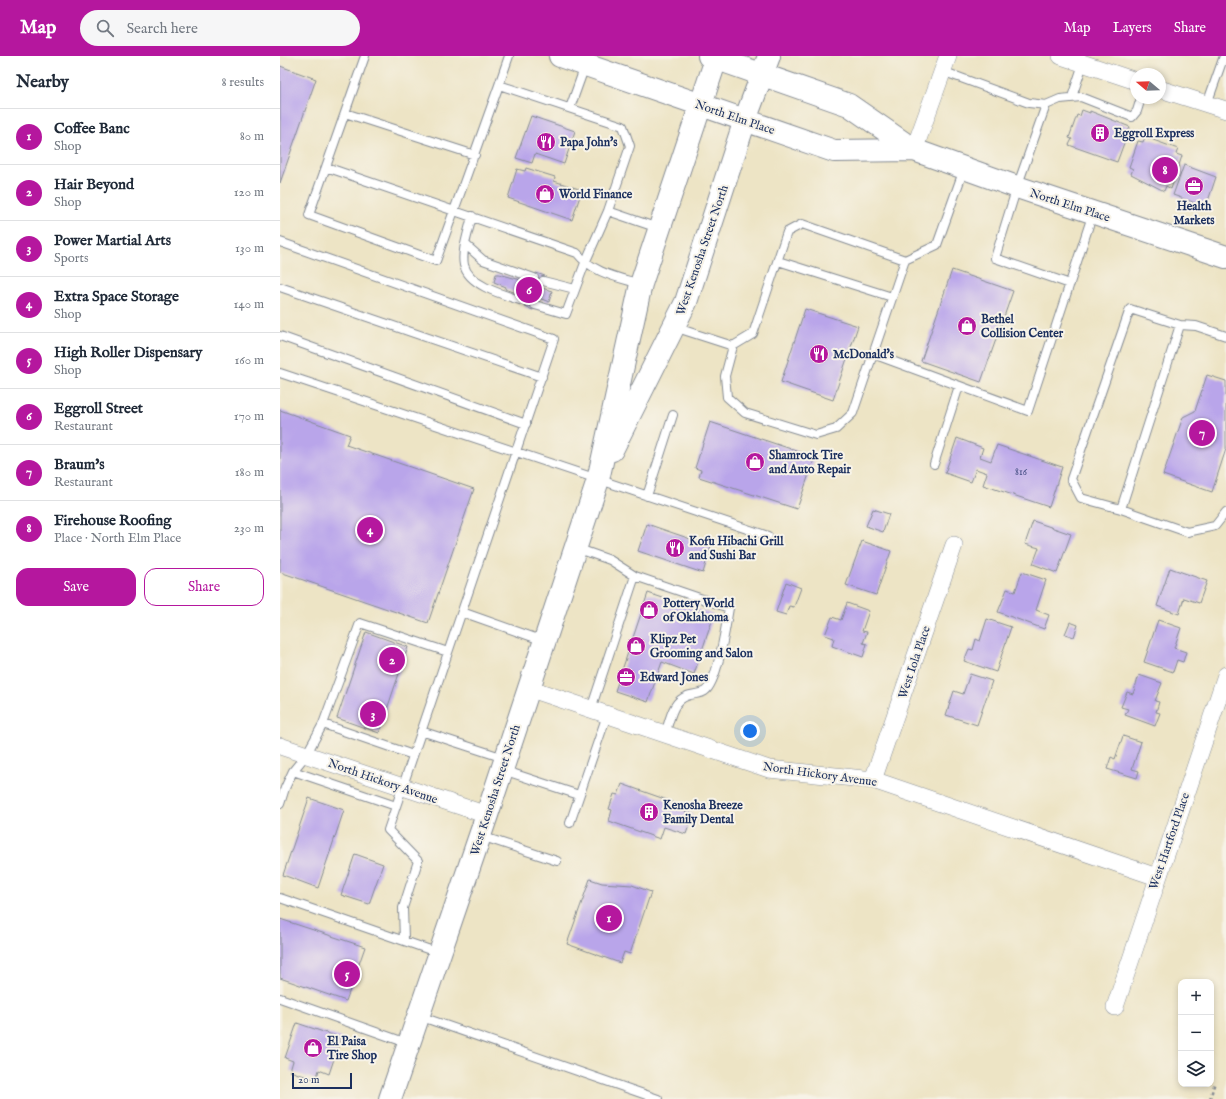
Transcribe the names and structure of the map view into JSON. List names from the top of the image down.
{
  "streets": {
    "main road": ["North Elm Place", "West Kenosha Street North"],
    "street": ["West Iola Place", "North Hickory Avenue", "West Hartford Place"]
  },
  "crossings": [
    ["North Elm Place", "West Kenosha Street North"],
    ["West Kenosha Street North", "North Hickory Avenue"],
    ["West Iola Place", "North Hickory Avenue"],
    ["North Hickory Avenue", "West Hartford Place"]
  ],
  "places": {
    "building": ["Eggroll Express", "Kenosha Breeze Family Dental"],
    "restaurant": ["Papa John's", "McDonald's", "Kofu Hibachi Grill and Sushi Bar"],
    "office": ["Health Markets", "Edward Jones"],
    "shop": [
      "World Finance",
      "Bethel Collision Center",
      "Shamrock Tire and Auto Repair",
      "Pottery World of Oklahoma",
      "Klipz Pet Grooming and Salon",
      "El Paisa Tire Shop"
    ]
  },
  "house_numbers": ["816"],
  "scale_bar": "20 m",
  "north": "left",
  "page": {
    "header": "Map",
    "search": "Search here",
    "nav": ["Map", "Layers", "Share"],
    "heading": ["Nearby", "8 results"],
    "list": [
      {
        "mark": "1",
        "name": "Coffee Banc",
        "note": "Shop",
        "value": "80 m"
      },
      {
        "mark": "2",
        "name": "Hair Beyond",
        "note": "Shop",
        "value": "120 m"
      },
      {
        "mark": "3",
        "name": "Power Martial Arts",
        "note": "Sports",
        "value": "130 m"
      },
      {
        "mark": "4",
        "name": "Extra Space Storage",
        "note": "Shop",
        "value": "140 m"
      },
      {
        "mark": "5",
        "name": "High Roller Dispensary",
        "note": "Shop",
        "value": "160 m"
      },
      {
        "mark": "6",
        "name": "Eggroll Street",
        "note": "Restaurant",
        "value": "170 m"
      },
      {
        "mark": "7",
        "name": "Braum's",
        "note": "Restaurant",
        "value": "180 m"
      },
      {
        "mark": "8",
        "name": "Firehouse Roofing",
        "note": "Place · North Elm Place",
        "value": "230 m"
      }
    ],
    "pins": [
      "8",
      "6",
      "7",
      "4",
      "2",
      "3",
      "1",
      "5"
    ],
    "buttons": ["Save", "Share"],
    "map_buttons": ["+", "−"],
    "scale": "20 m"
  }
}
